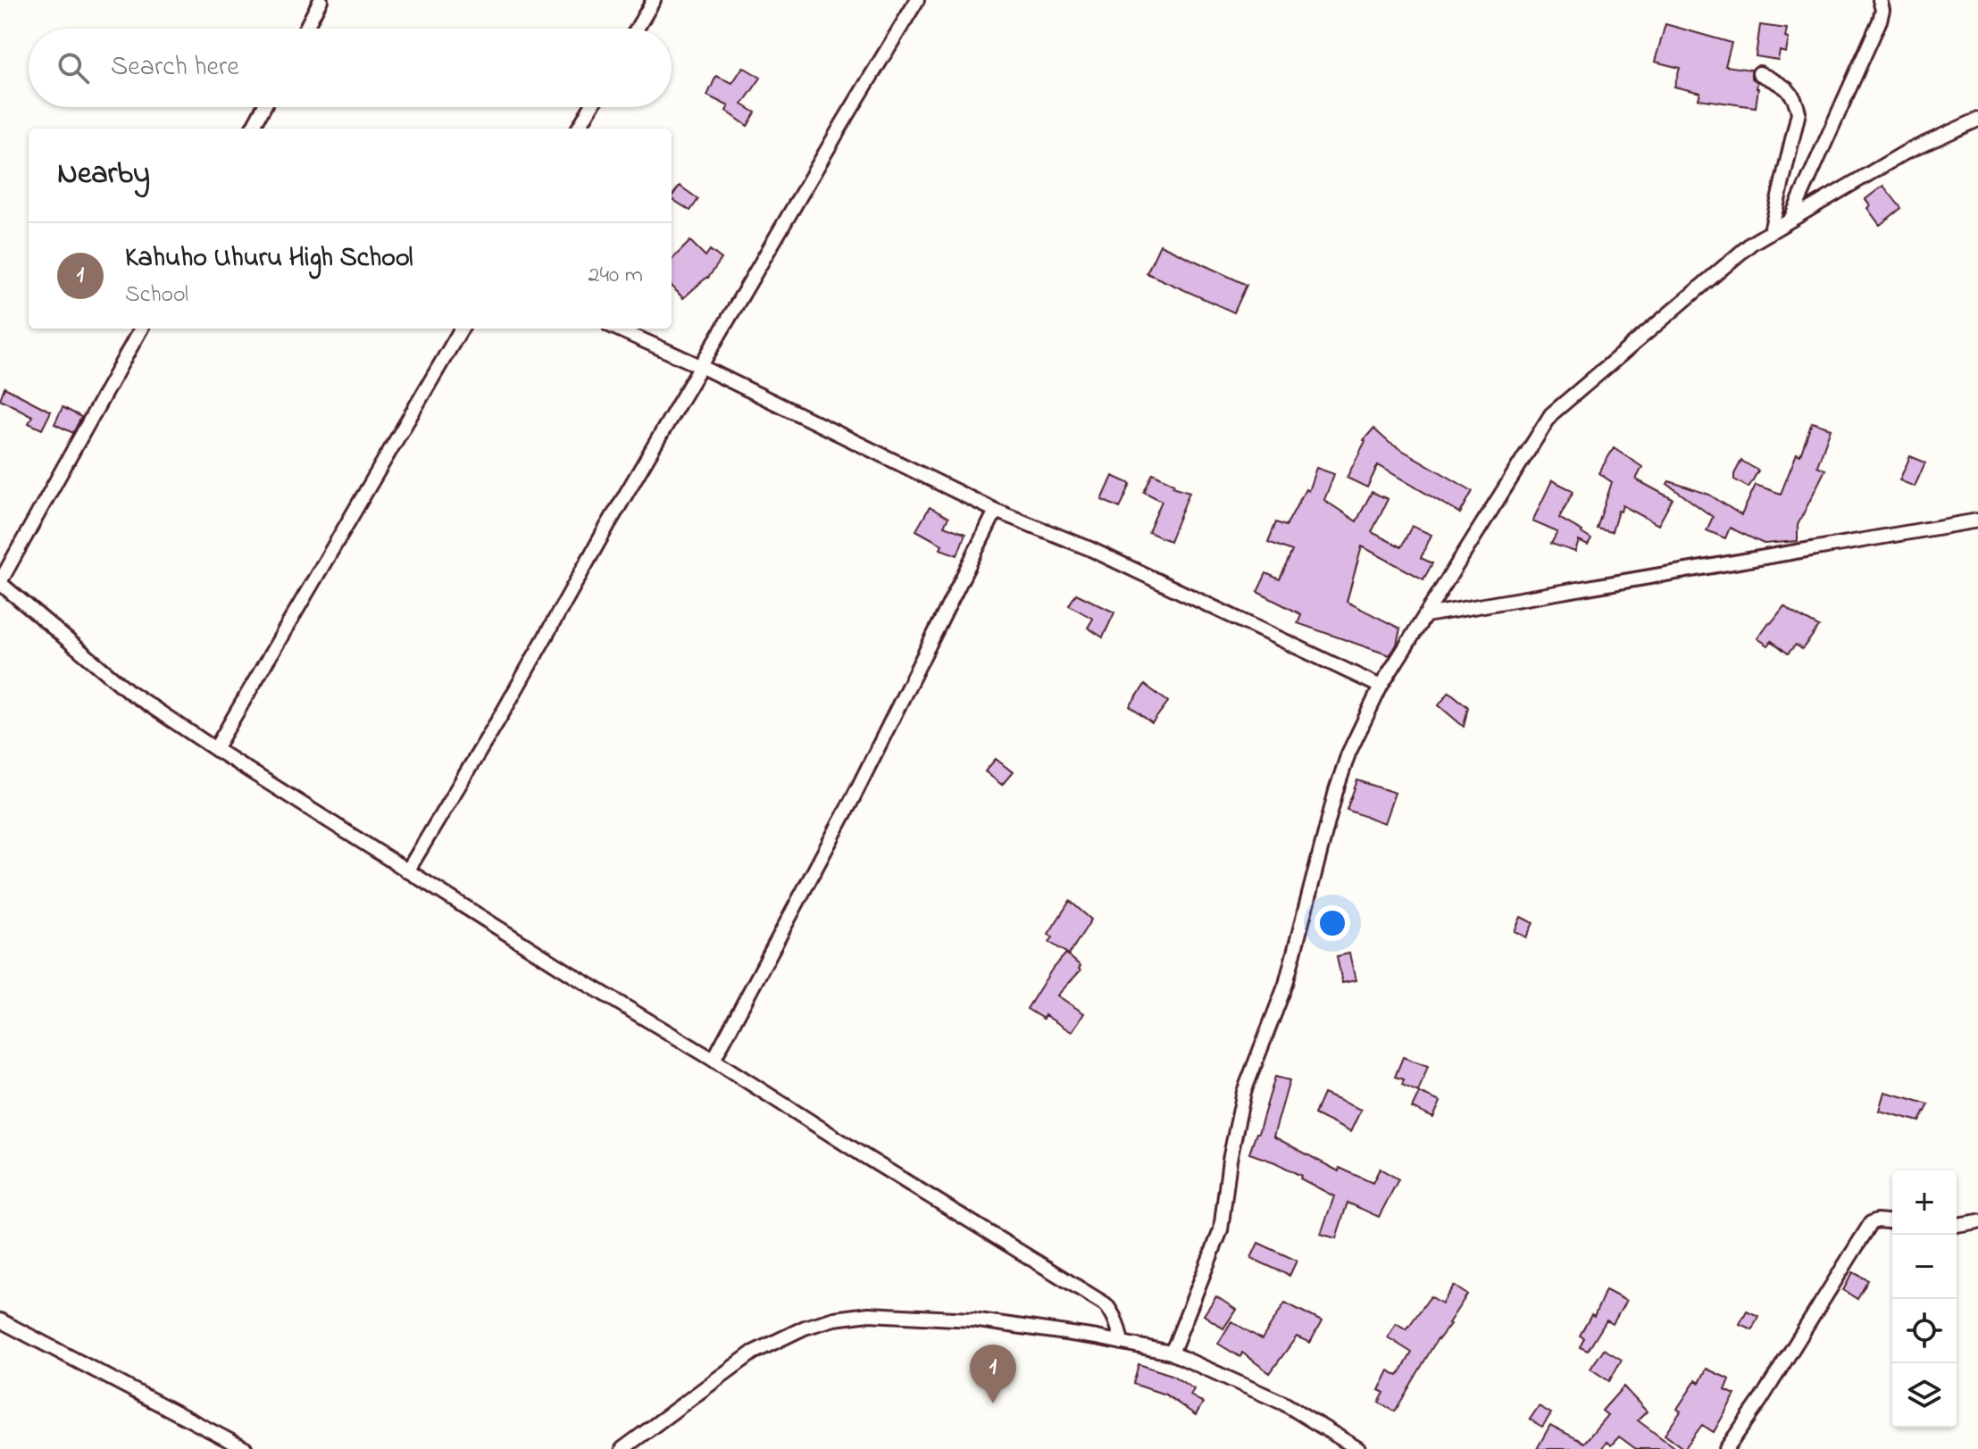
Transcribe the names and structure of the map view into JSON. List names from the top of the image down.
{
  "page": {
    "search": "Search here",
    "heading": "Nearby",
    "list": [
      {
        "mark": "1",
        "name": "Kahuho Uhuru High School",
        "note": "School",
        "value": "240 m"
      }
    ],
    "map_buttons": ["+", "−"],
    "pins": "1"
  }
}
